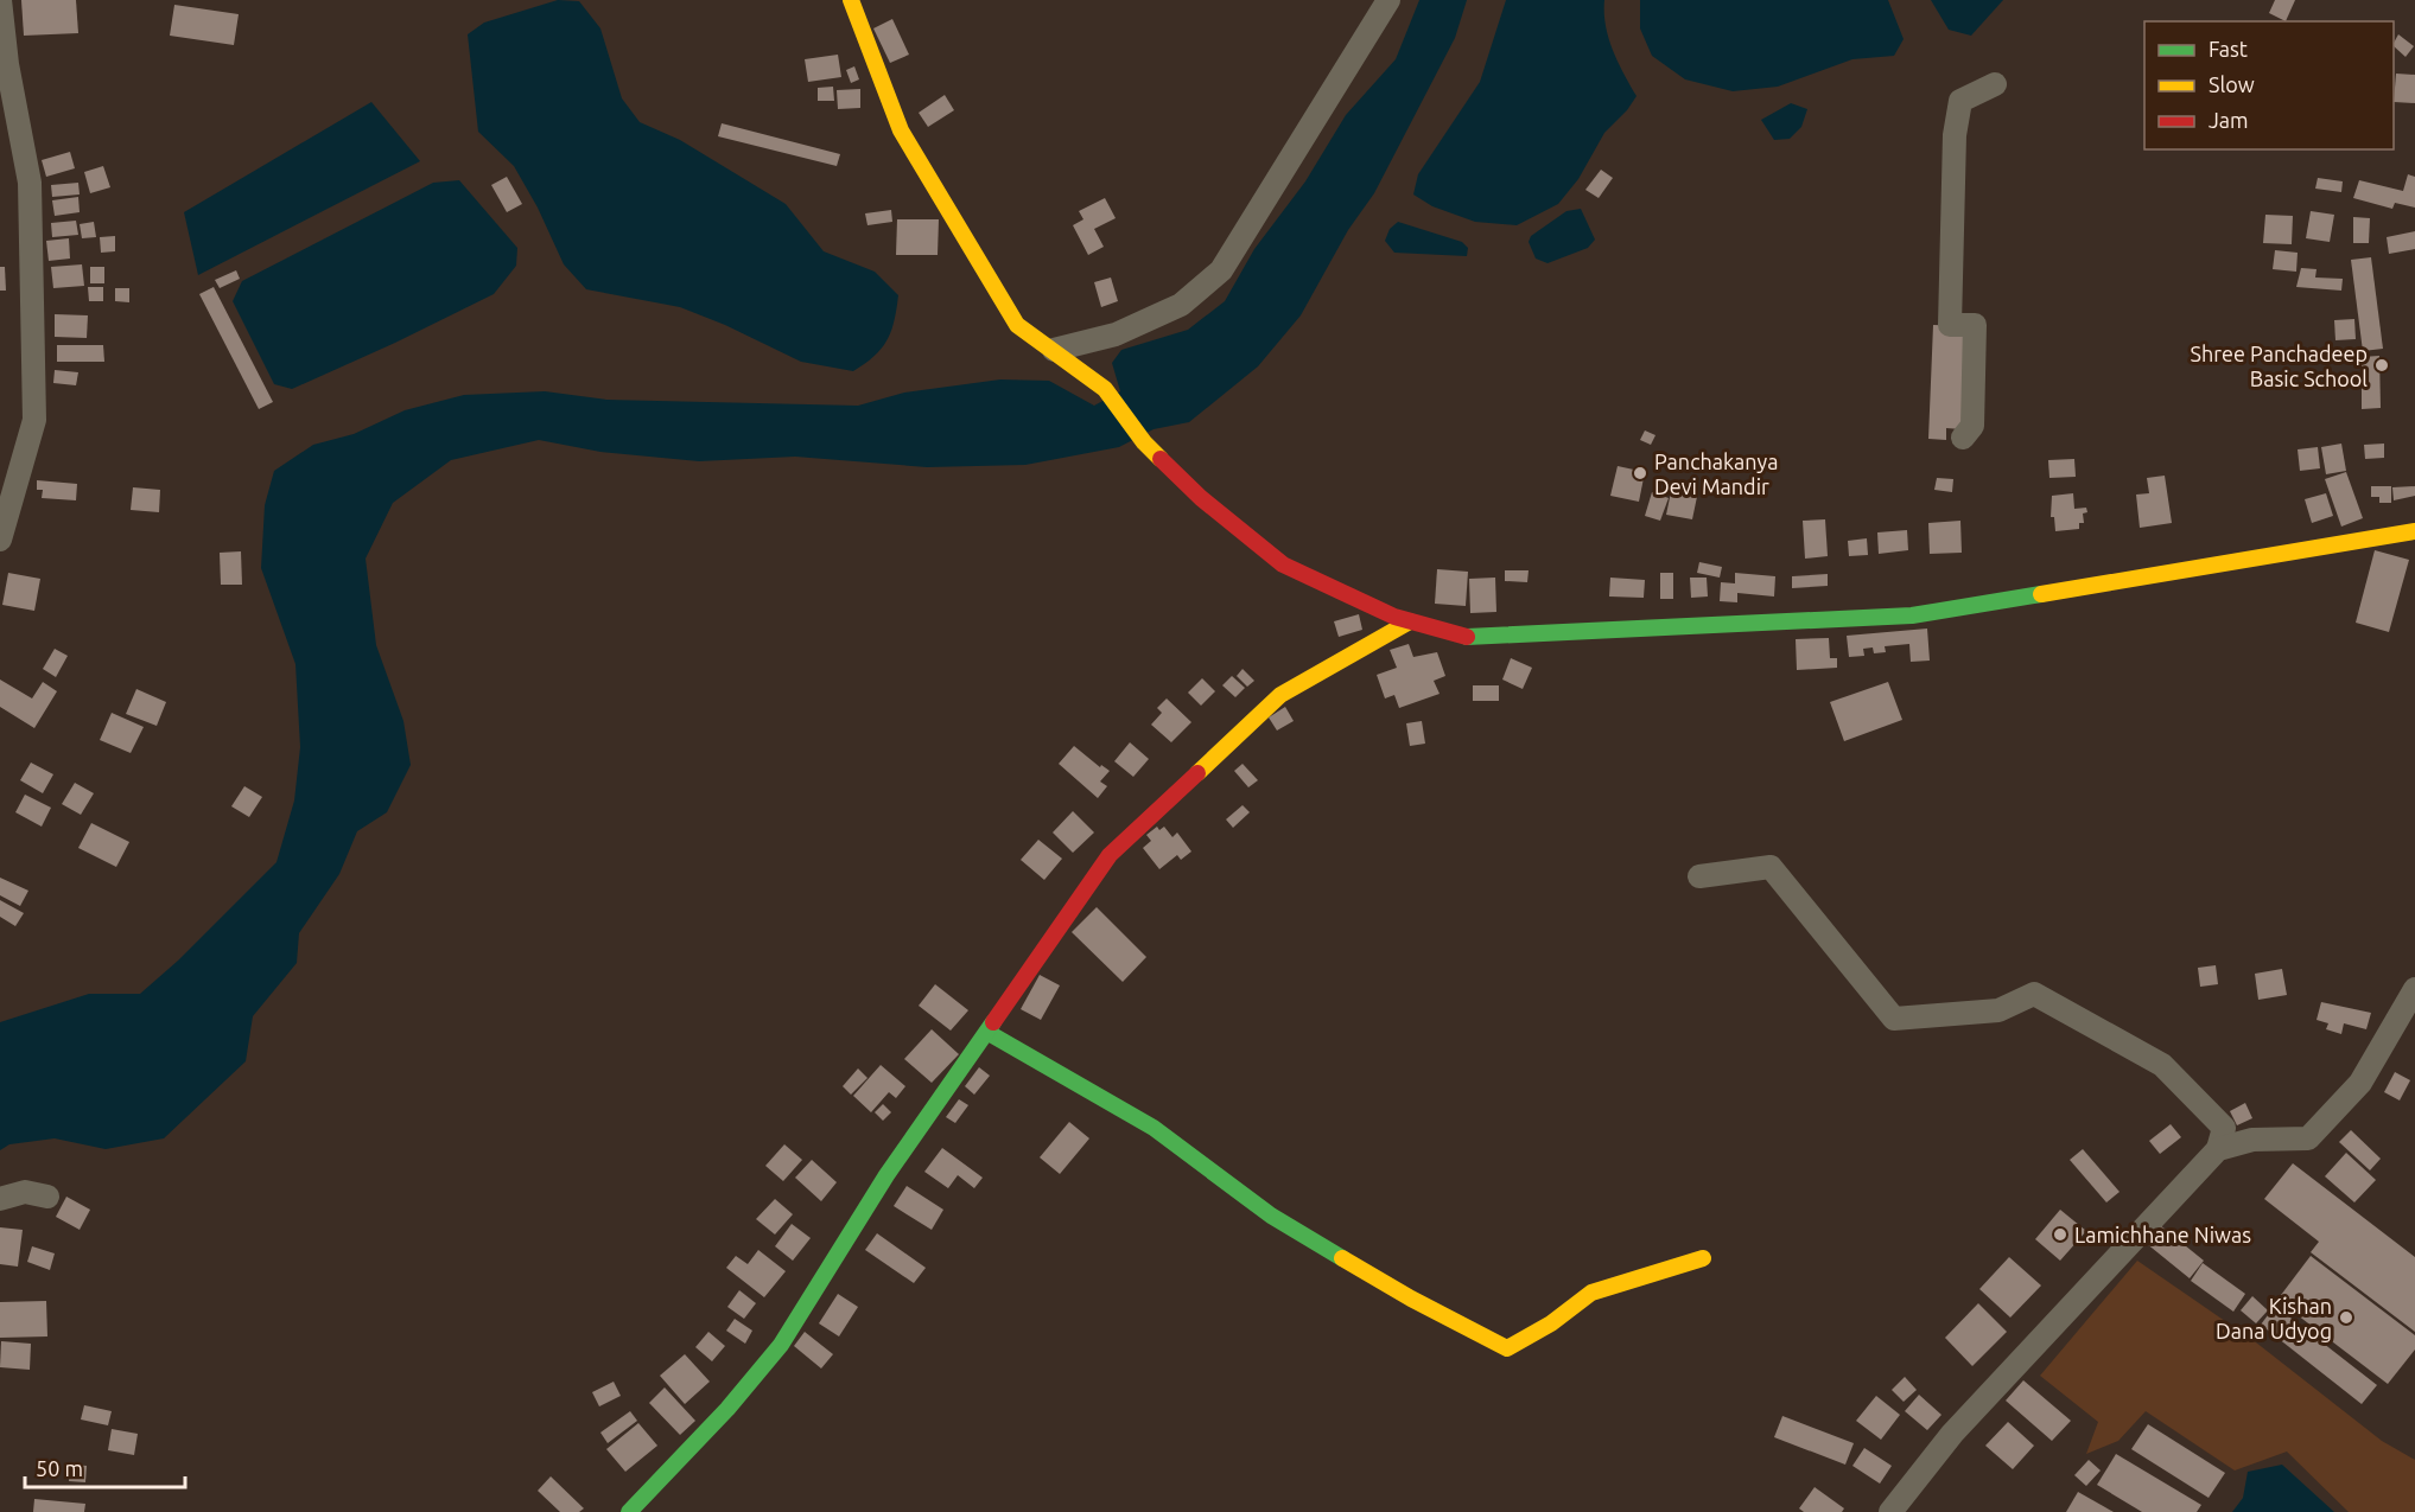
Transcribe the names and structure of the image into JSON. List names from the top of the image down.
{
  "places": [
    "Shree Panchadeep Basic School",
    "Panchakanya Devi Mandir",
    "Lamichhane Niwas",
    "Kishan Dana Udyog"
  ],
  "legend": ["Fast", "Slow", "Jam"],
  "scale_bar": "50 m"
}
